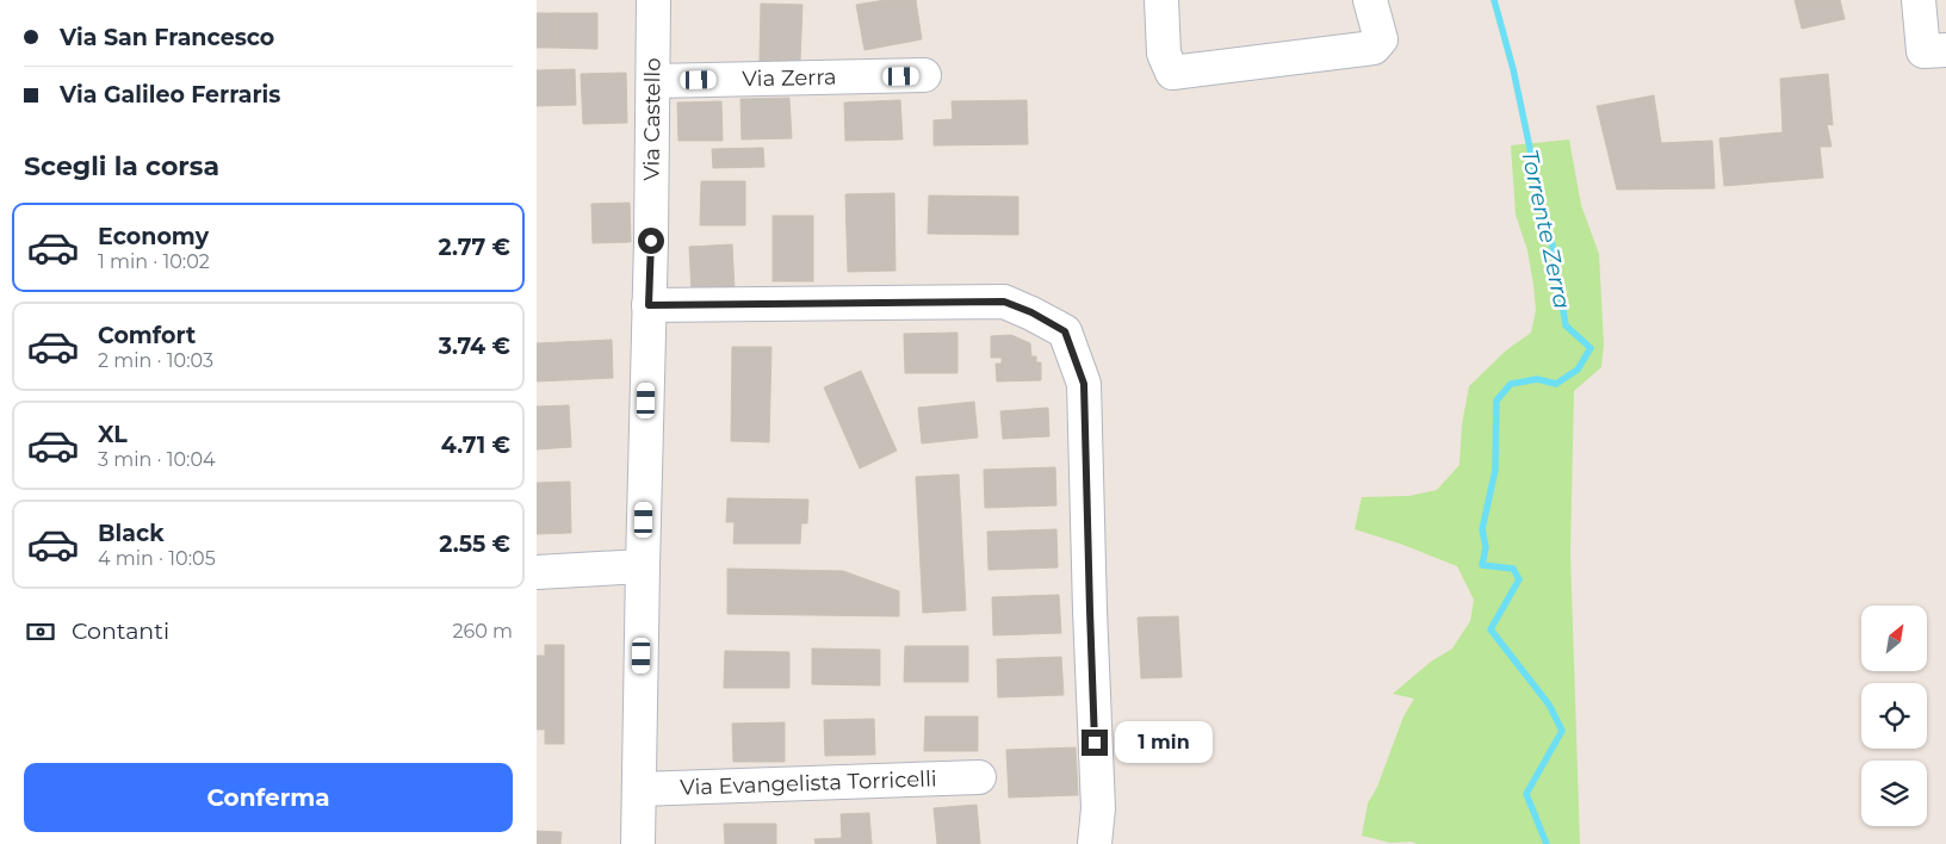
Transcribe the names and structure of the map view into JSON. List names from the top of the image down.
{
  "streets": {
    "street": ["Via Zerra", "Via Castello", "Via Evangelista Torricelli"]
  },
  "crossings": [
    ["Via Zerra", "Via Castello"],
    ["Via Castello", "Via Evangelista Torricelli"]
  ],
  "water": ["Torrente Zerra"],
  "north": "top right",
  "page": {
    "banner": ["Via San Francesco", "Via Galileo Ferraris"],
    "heading": "Scegli la corsa",
    "list": [
      {
        "name": "Economy",
        "note": "1 min · 10:02",
        "value": "2.77 €"
      },
      {
        "name": "Comfort",
        "note": "2 min · 10:03",
        "value": "3.74 €"
      },
      {
        "name": "XL",
        "note": "3 min · 10:04",
        "value": "4.71 €"
      },
      {
        "name": "Black",
        "note": "4 min · 10:05",
        "value": "2.55 €"
      }
    ],
    "pay": ["Contanti", "260 m"],
    "bubble": "1 min",
    "buttons": "Conferma"
  }
}
